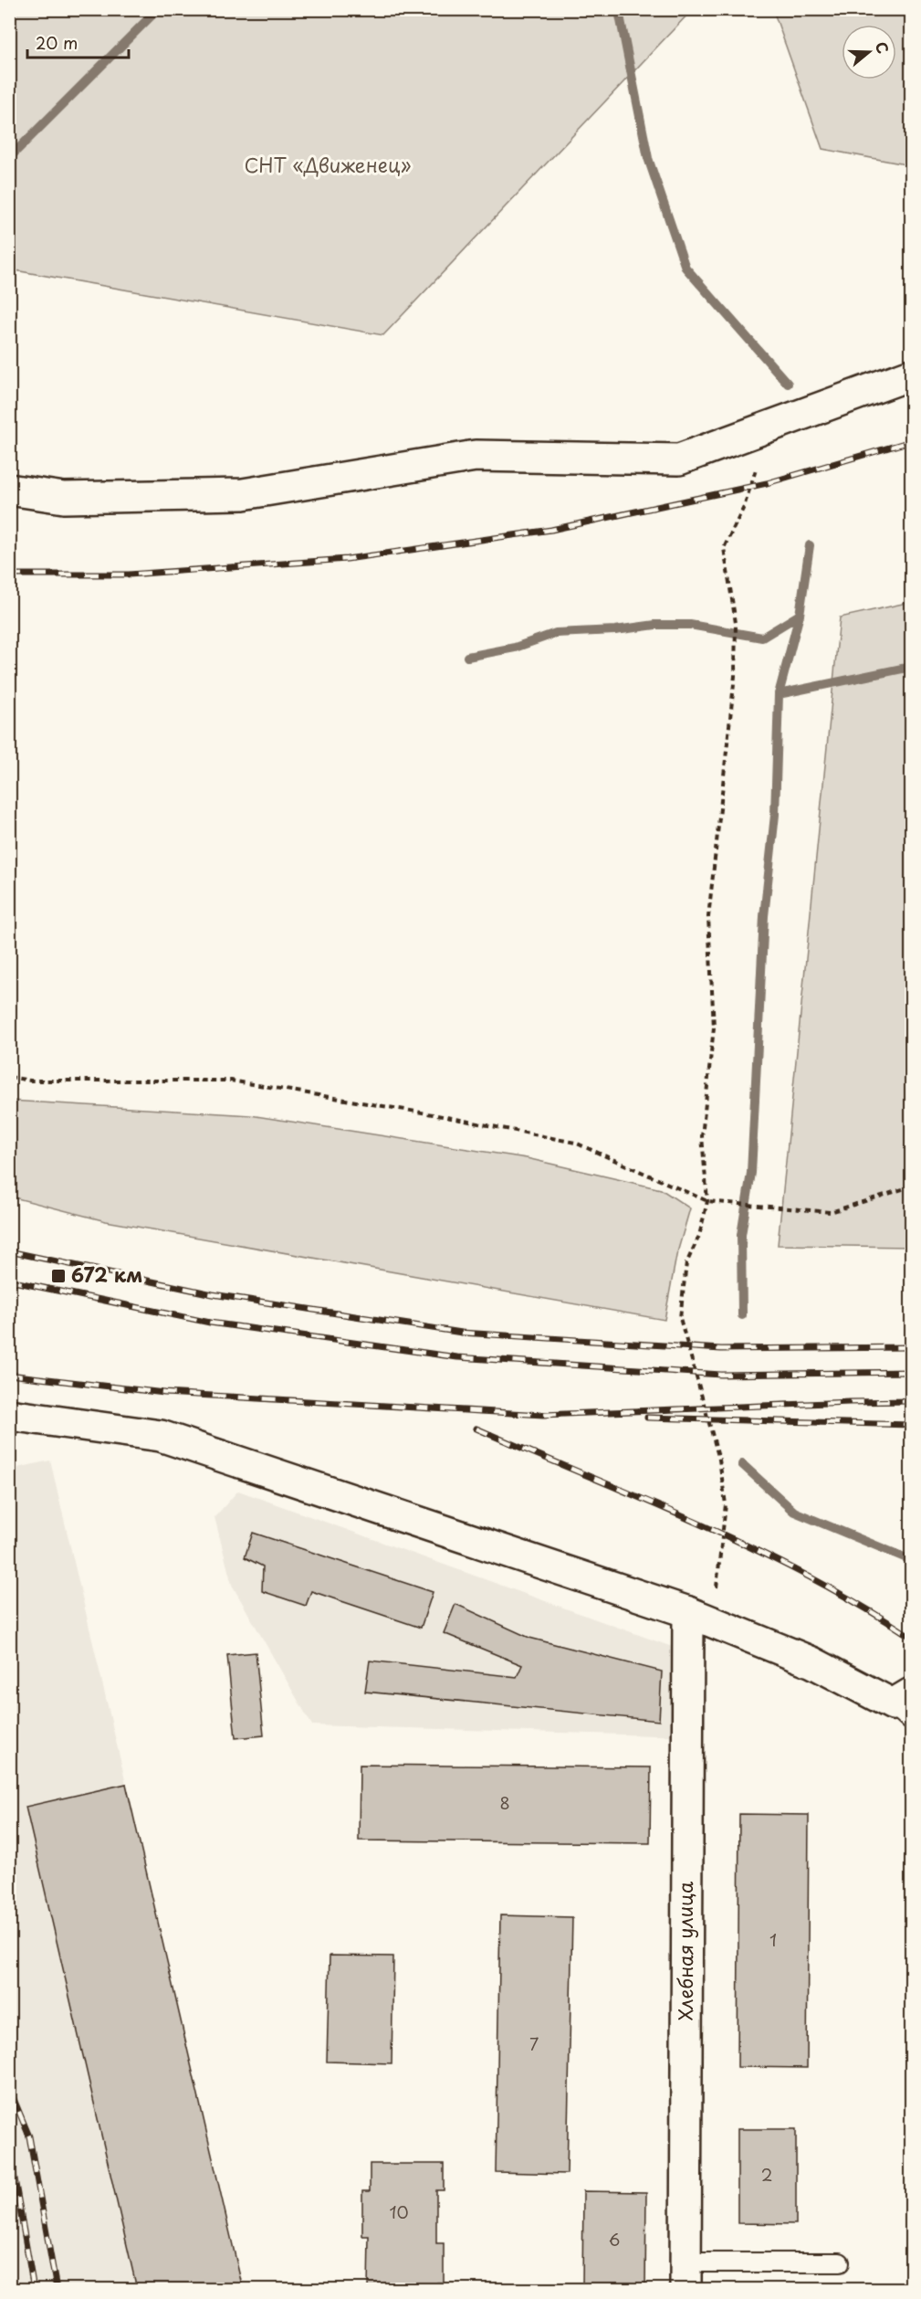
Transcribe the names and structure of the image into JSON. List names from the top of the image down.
{
  "streets": {
    "street": ["Хлебная улица"]
  },
  "parks": ["СНТ «Движенец»"],
  "places": {
    "transit": ["672 км"]
  },
  "house_numbers": [
    "8",
    "1",
    "7",
    "2",
    "10",
    "6"
  ],
  "scale_bar": "20 m",
  "north": "right"
}
